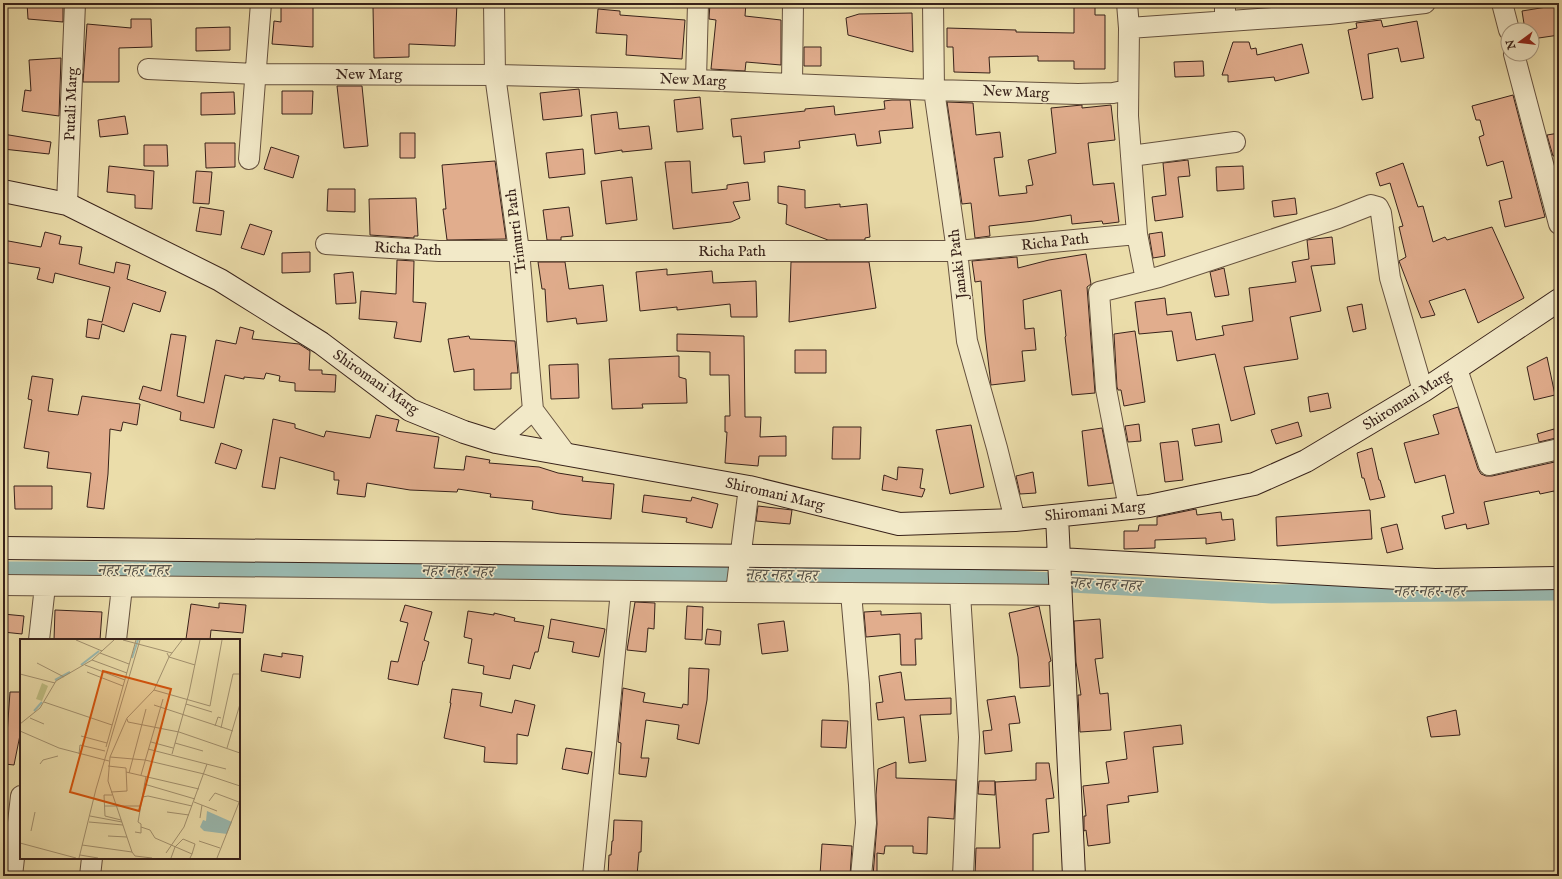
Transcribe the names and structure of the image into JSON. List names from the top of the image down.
{
  "streets": {
    "street": [
      "New Marg",
      "Putali Marg",
      "Trimurti Path",
      "Richa Path",
      "Janaki Path",
      "Shiromani Marg"
    ]
  },
  "crossings": [
    ["New Marg", "Trimurti Path"],
    ["New Marg", "Janaki Path"],
    ["Putali Marg", "Shiromani Marg"],
    ["Trimurti Path", "Richa Path"],
    ["Richa Path", "Janaki Path"],
    ["Janaki Path", "Shiromani Marg"]
  ],
  "water": ["नहर नहर नहर"],
  "north": "left"
}
